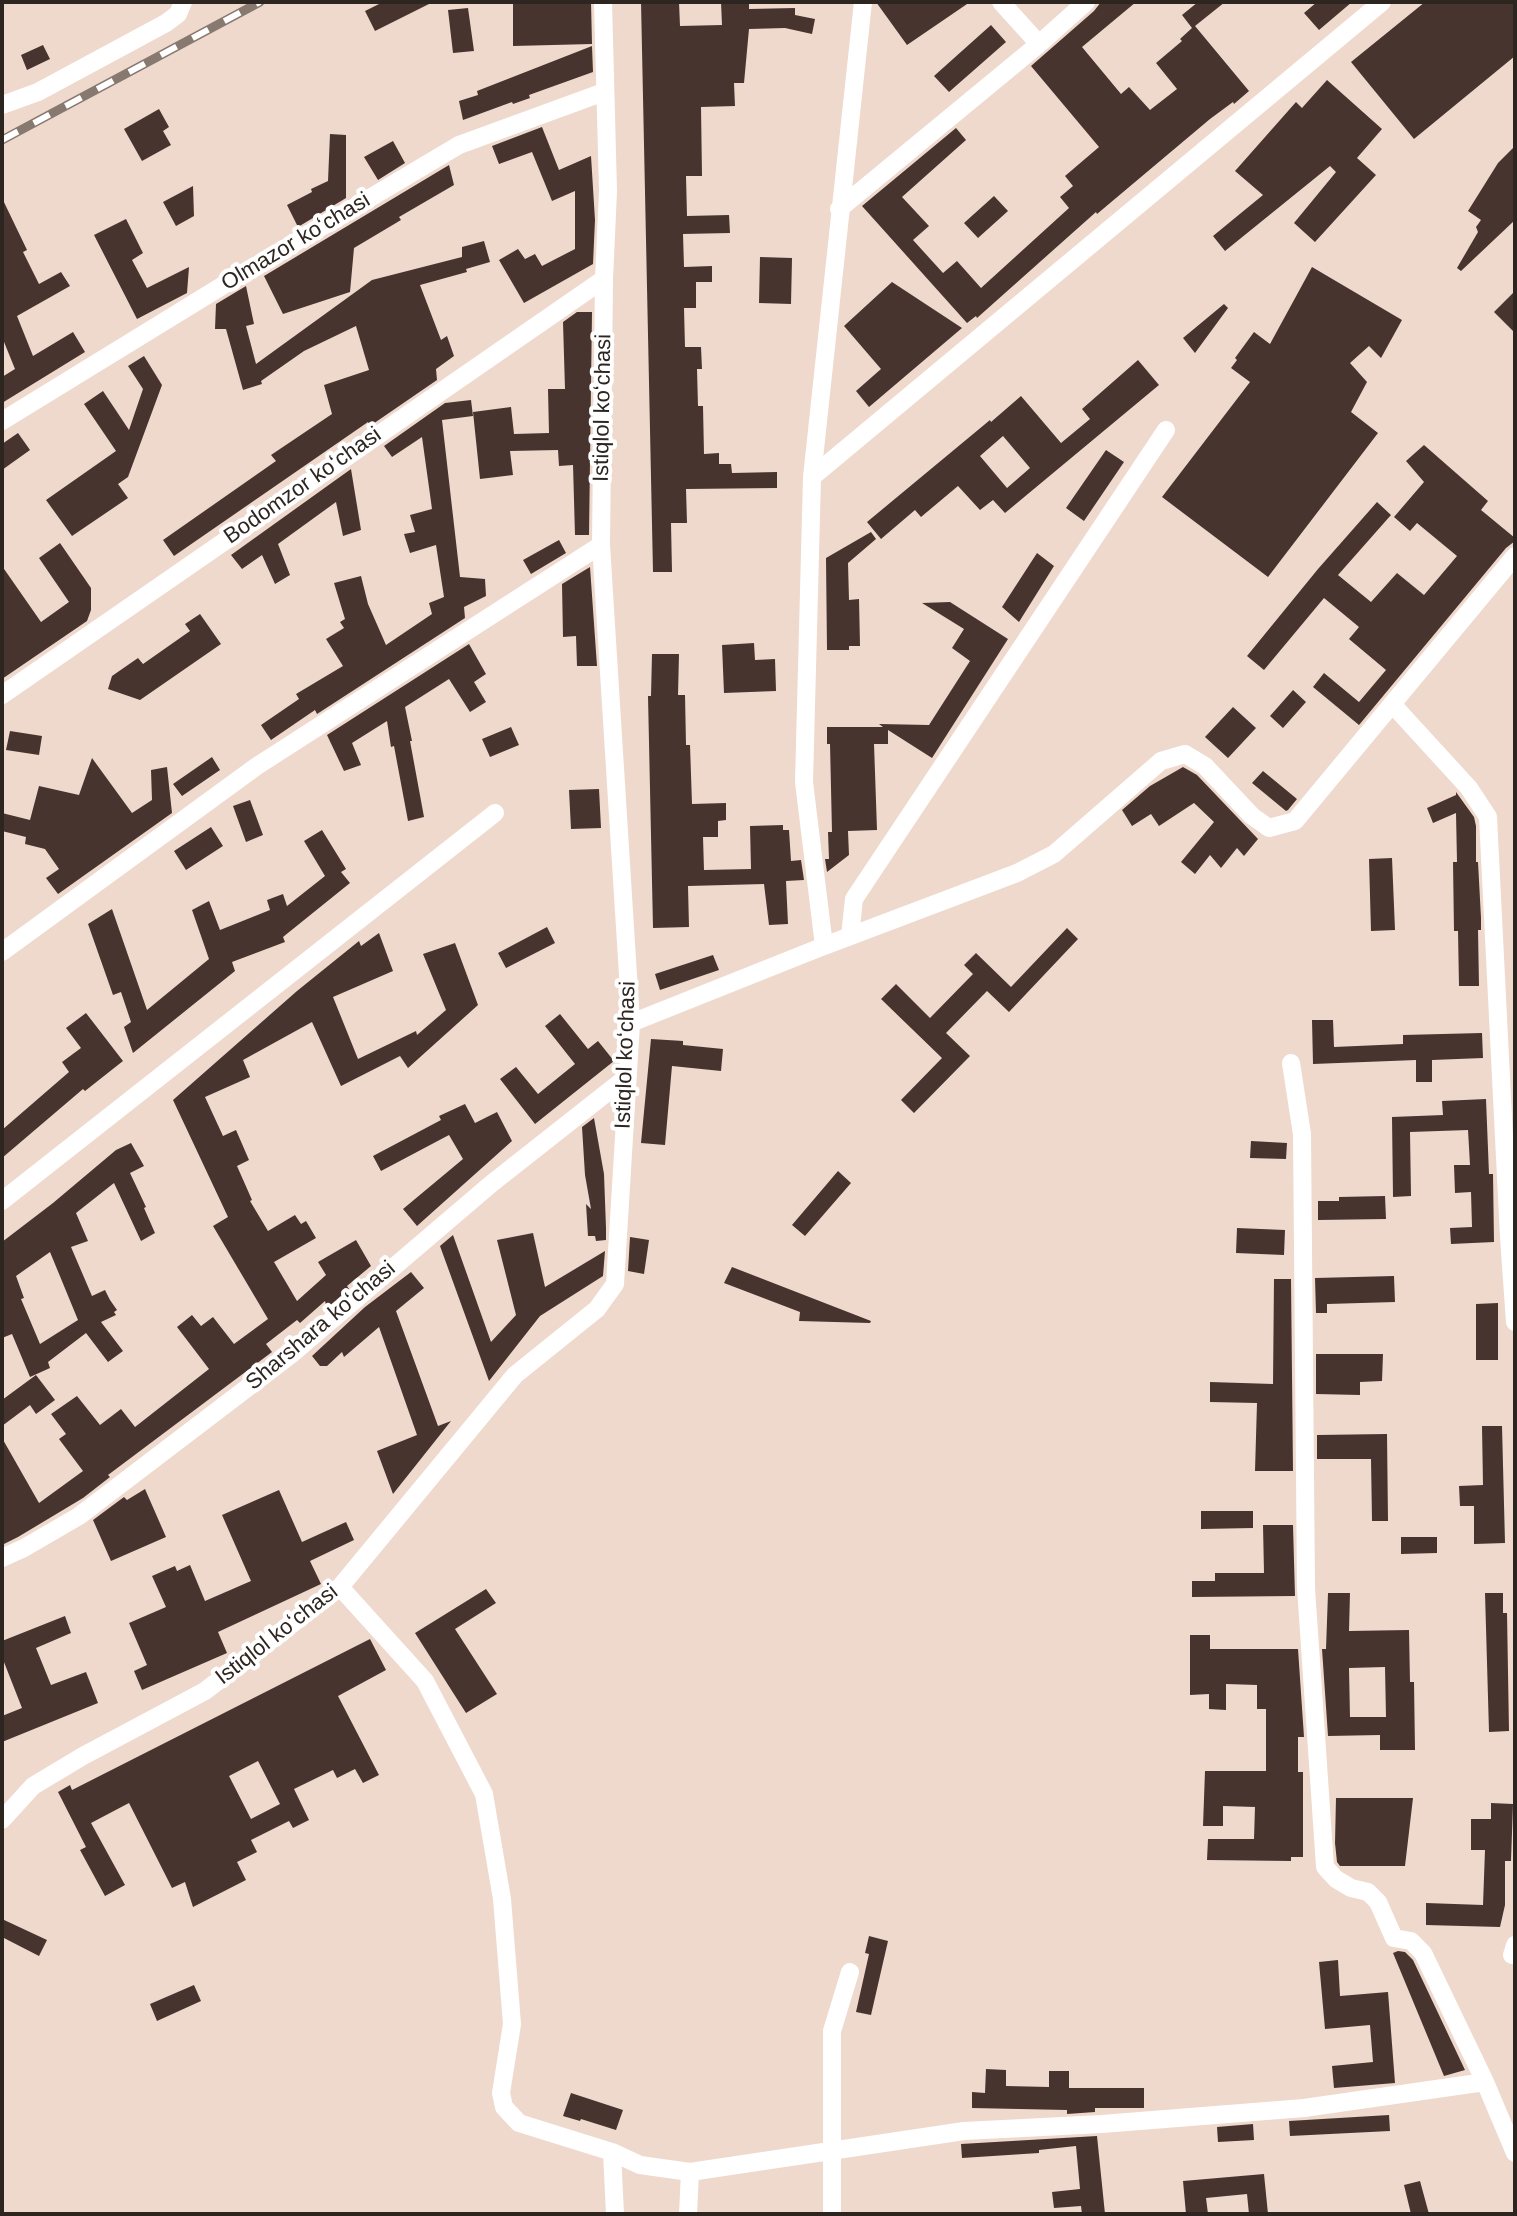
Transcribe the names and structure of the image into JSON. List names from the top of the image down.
{
  "streets": {
    "street": [
      "Olmazor koʻchasi",
      "Istiqlol koʻchasi",
      "Bodomzor koʻchasi",
      "Sharshara koʻchasi"
    ]
  },
  "crossings": [
    ["Olmazor koʻchasi", "Istiqlol koʻchasi"],
    ["Istiqlol koʻchasi", "Bodomzor koʻchasi"],
    ["Istiqlol koʻchasi", "Sharshara koʻchasi"]
  ]
}
